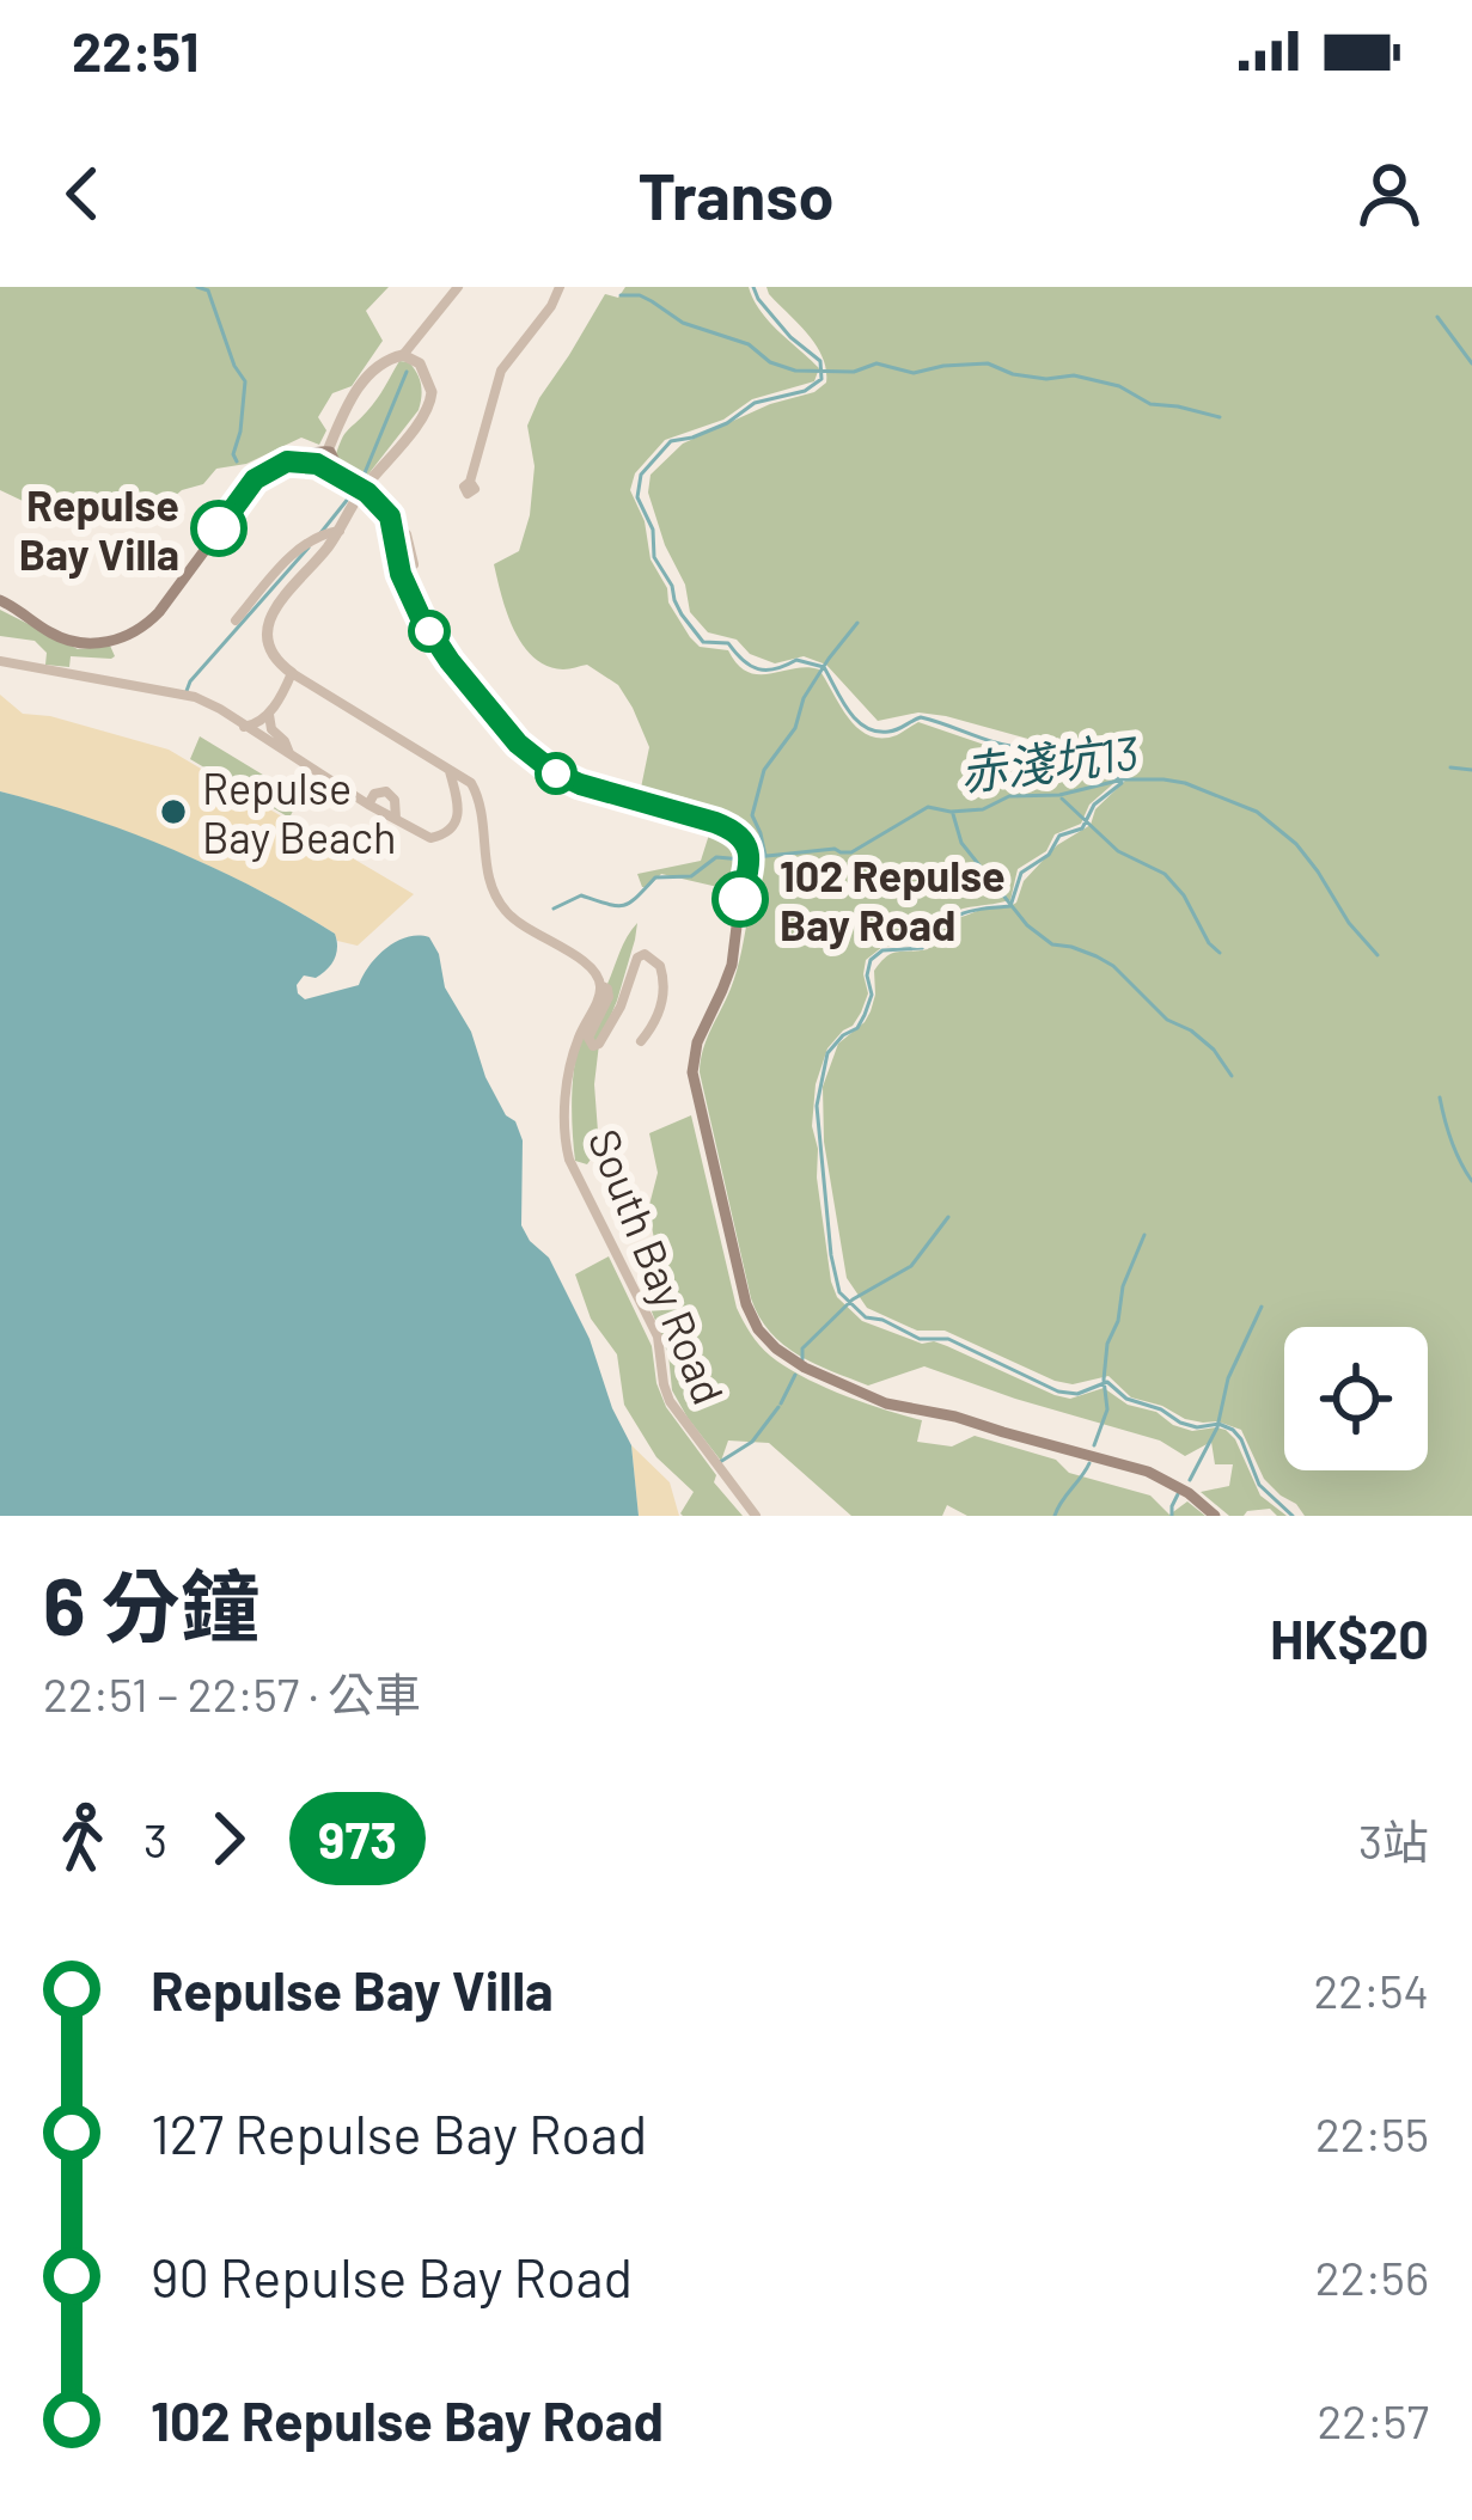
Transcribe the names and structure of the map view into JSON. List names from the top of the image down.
{
  "streets": {
    "street": ["South Bay Road"]
  },
  "water": ["赤淺坑13"],
  "places": ["Repulse Bay Villa", "Repulse Bay Beach", "102 Repulse Bay Road"],
  "lines": ["bus line 973"],
  "page": {
    "status": "22:51",
    "header": "Transo",
    "heading": ["6 分鐘", "22:51 – 22:57 · 公車", "HK$20"],
    "legs": ["3", "973", "3站"],
    "list": [
      {
        "name": "Repulse Bay Villa",
        "value": "22:54"
      },
      {
        "name": "127 Repulse Bay Road",
        "value": "22:55"
      },
      {
        "name": "90 Repulse Bay Road",
        "value": "22:56"
      },
      {
        "name": "102 Repulse Bay Road",
        "value": "22:57"
      }
    ]
  }
}
